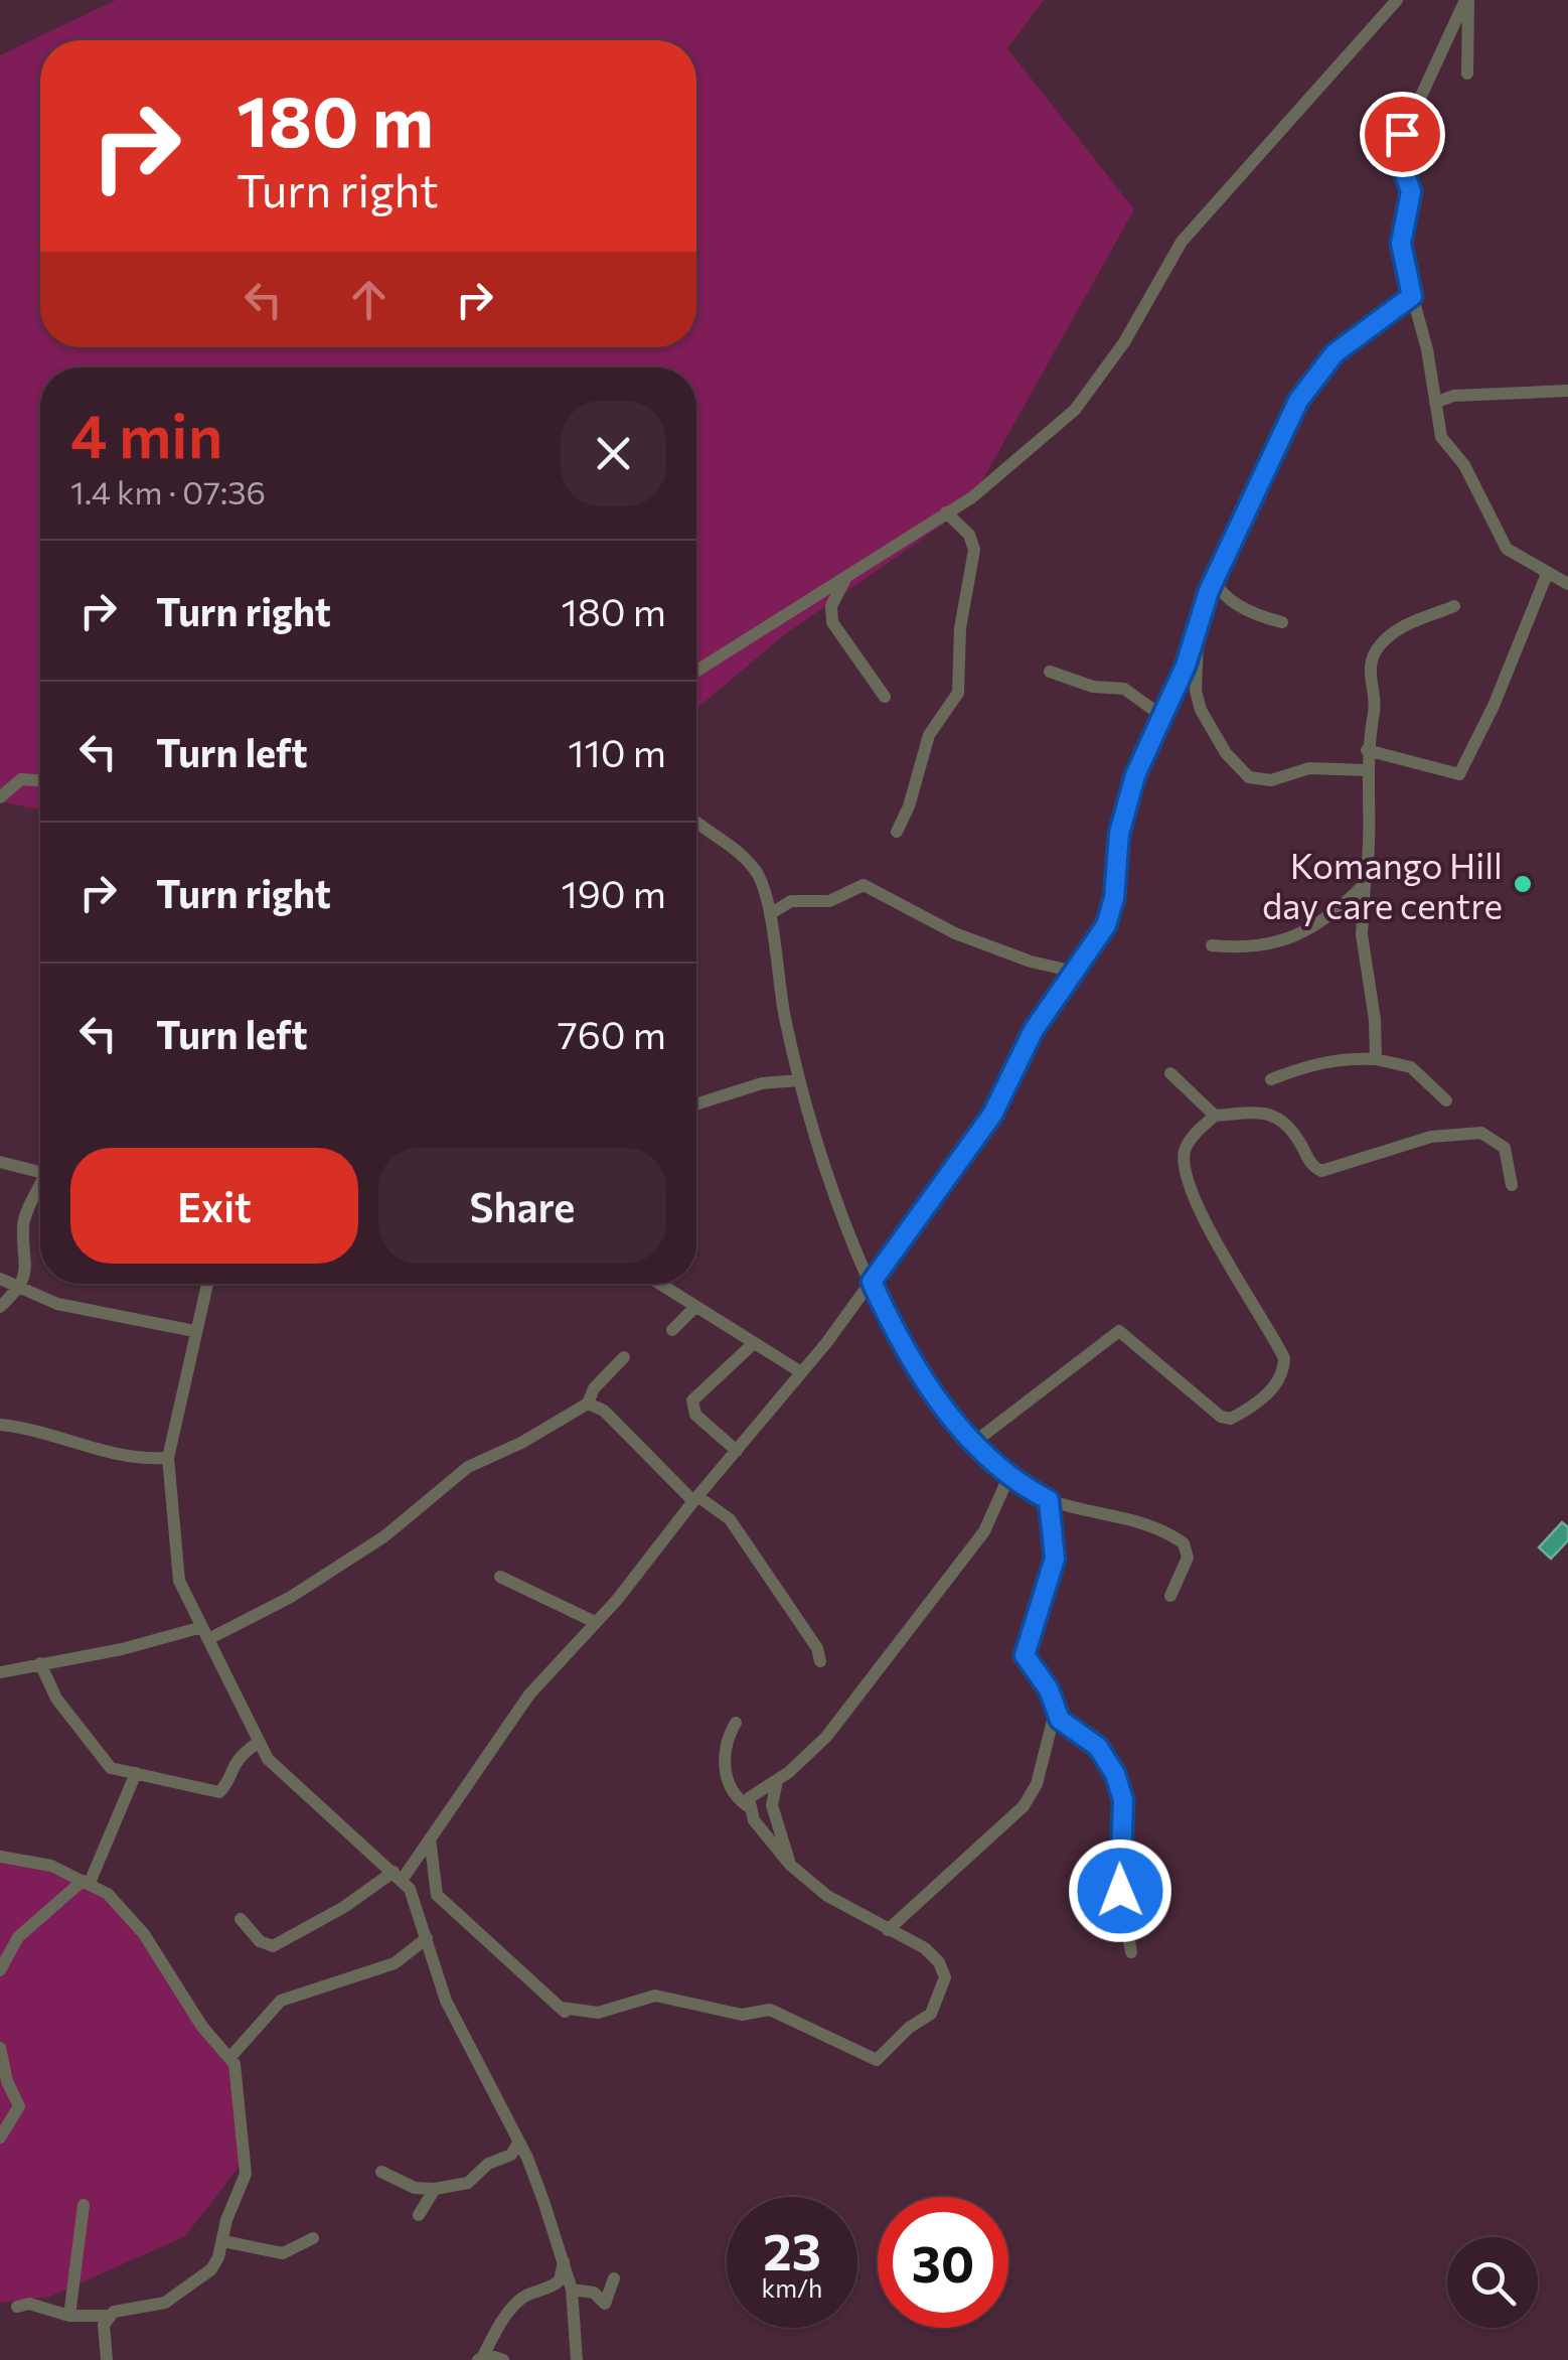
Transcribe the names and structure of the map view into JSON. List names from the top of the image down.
{
  "places": ["Komango Hill day care centre"],
  "page": {
    "turn": ["180 m", "Turn right"],
    "heading": ["4 min", "1.4 km · 07:36"],
    "list": [
      {
        "name": "Turn right",
        "value": "180 m"
      },
      {
        "name": "Turn left",
        "value": "110 m"
      },
      {
        "name": "Turn right",
        "value": "190 m"
      },
      {
        "name": "Turn left",
        "value": "760 m"
      }
    ],
    "buttons": ["Exit", "Share"],
    "speed": "23 km/h",
    "limit": "30"
  }
}
